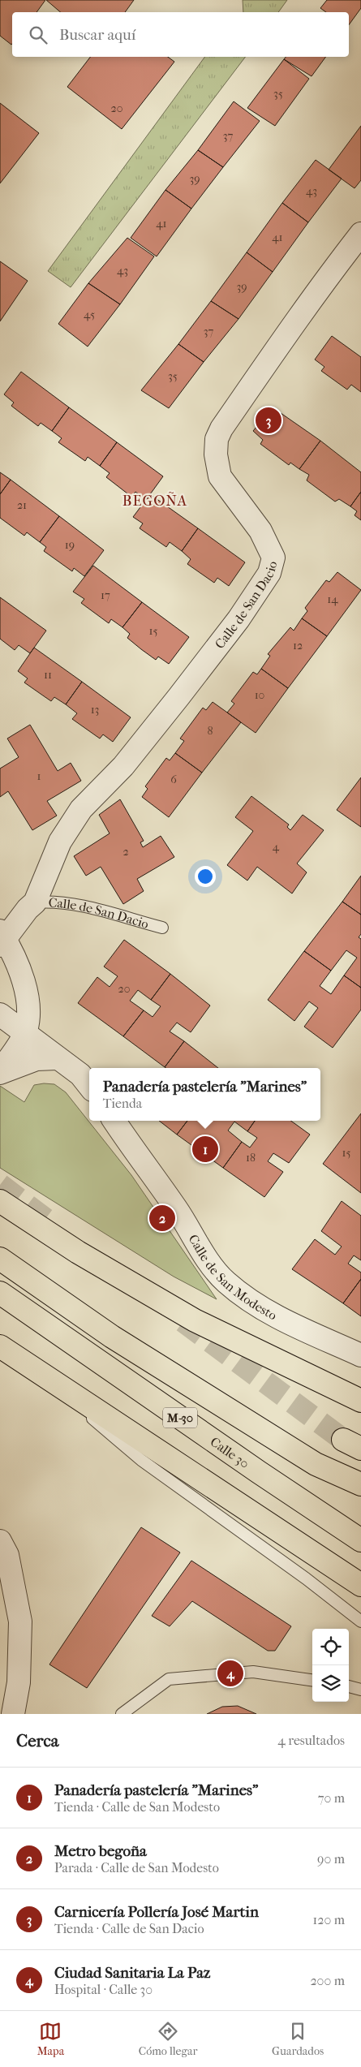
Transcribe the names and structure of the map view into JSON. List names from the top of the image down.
{
  "streets": {
    "highway": ["M-30", "Calle 30"],
    "street": ["Calle de San Dacio", "Calle de San Modesto"]
  },
  "districts": ["BEGOÑA"],
  "house_numbers": [
    "35",
    "20",
    "37",
    "39",
    "43",
    "41",
    "41",
    "43",
    "39",
    "45",
    "37",
    "35",
    "21",
    "19",
    "17",
    "14",
    "15",
    "12",
    "11",
    "10",
    "13",
    "8",
    "1",
    "6",
    "4",
    "2",
    "20",
    "15",
    "18"
  ],
  "page": {
    "search": "Buscar aquí",
    "pins": [
      "3",
      "1",
      "2",
      "4"
    ],
    "popup": ["Panadería pastelería \"Marines\"", "Tienda"],
    "heading": ["Cerca", "4 resultados"],
    "list": [
      {
        "mark": "1",
        "name": "Panadería pastelería \"Marines\"",
        "note": "Tienda · Calle de San Modesto",
        "value": "70 m"
      },
      {
        "mark": "2",
        "name": "Metro begoña",
        "note": "Parada · Calle de San Modesto",
        "value": "90 m"
      },
      {
        "mark": "3",
        "name": "Carnicería Pollería José Martin",
        "note": "Tienda · Calle de San Dacio",
        "value": "120 m"
      },
      {
        "mark": "4",
        "name": "Ciudad Sanitaria La Paz",
        "note": "Hospital · Calle 30",
        "value": "200 m"
      }
    ],
    "nav": ["Mapa", "Cómo llegar", "Guardados"]
  }
}
